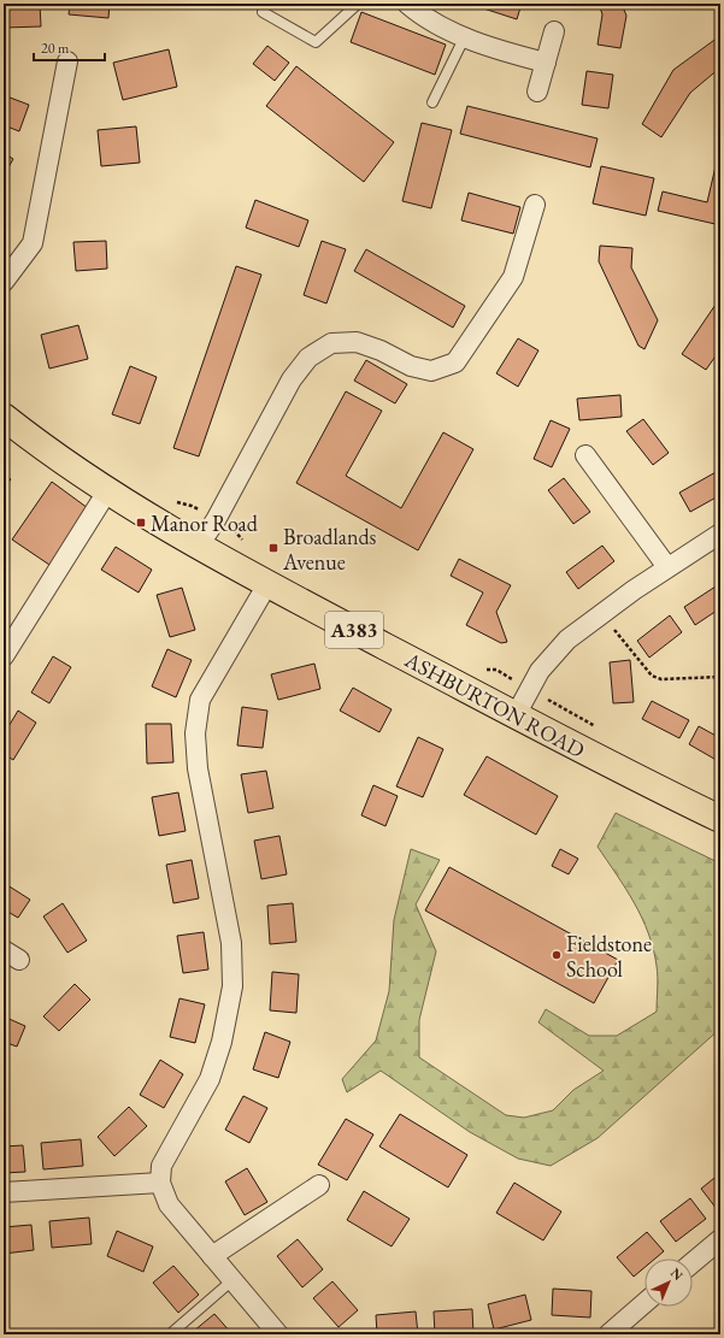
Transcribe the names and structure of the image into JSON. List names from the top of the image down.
{
  "streets": {
    "main road": ["A383", "ASHBURTON ROAD"]
  },
  "places": {
    "transit": ["Manor Road", "Broadlands Avenue"],
    "other": ["Fieldstone School"]
  },
  "scale_bar": "20 m",
  "north": "top right"
}
